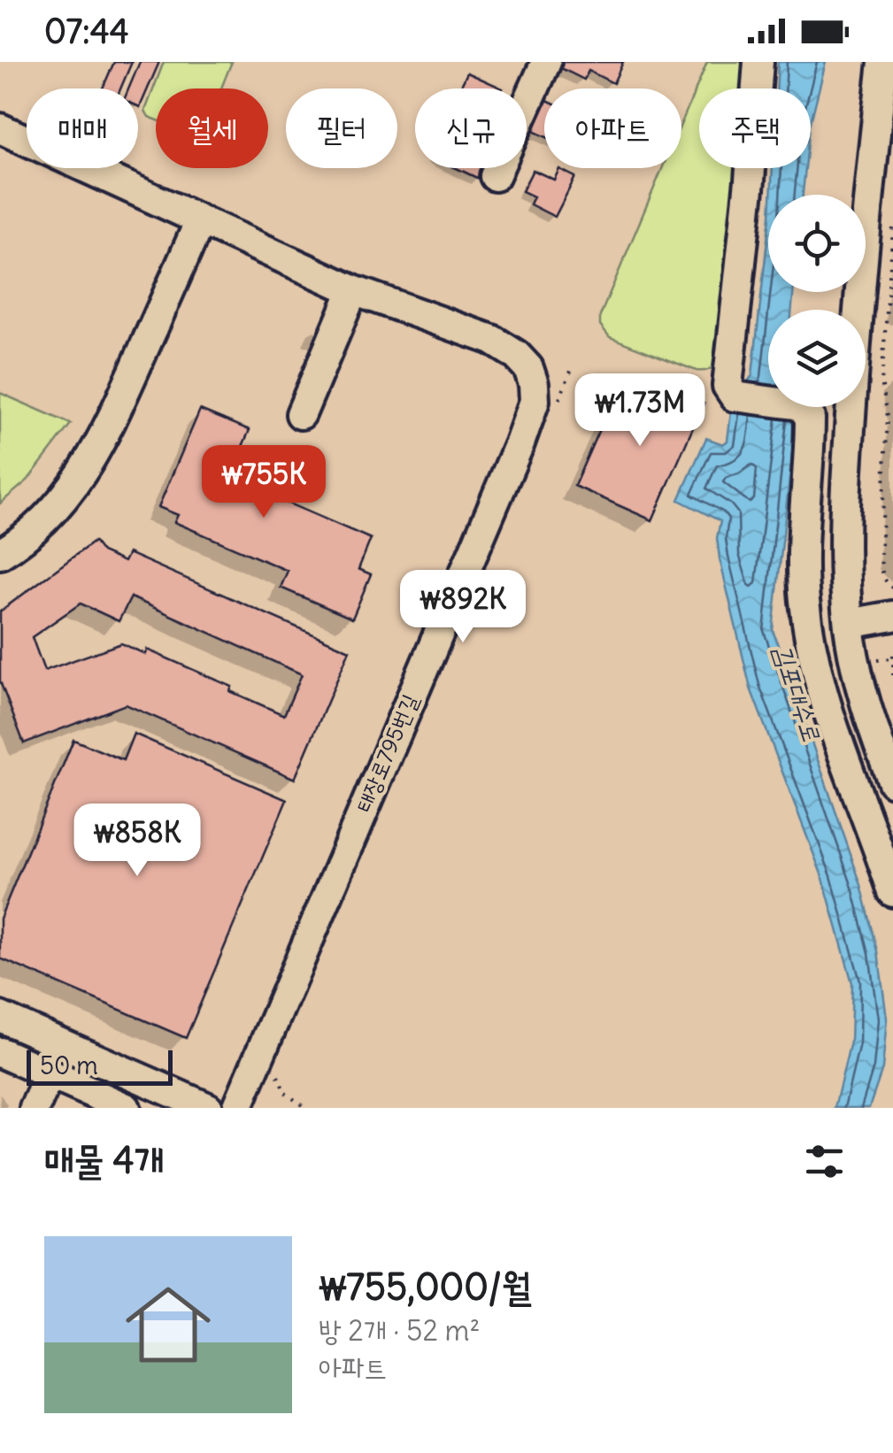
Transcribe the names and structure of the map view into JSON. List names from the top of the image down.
{
  "streets": {
    "street": ["태장로795번길"]
  },
  "water": ["김포대수로"],
  "scale_bar": "50 m",
  "page": {
    "status": "07:44",
    "chip": [
      "매매",
      "월세",
      "필터",
      "신규",
      "아파트",
      "주택"
    ],
    "price": [
      "₩1.73M",
      "₩755K",
      "₩892K",
      "₩858K"
    ],
    "scale": "50 m",
    "heading": "매물 4개",
    "list": [
      {
        "name": "₩755,000/월",
        "note": "방 2개 · 52 m² · 아파트"
      }
    ]
  }
}
